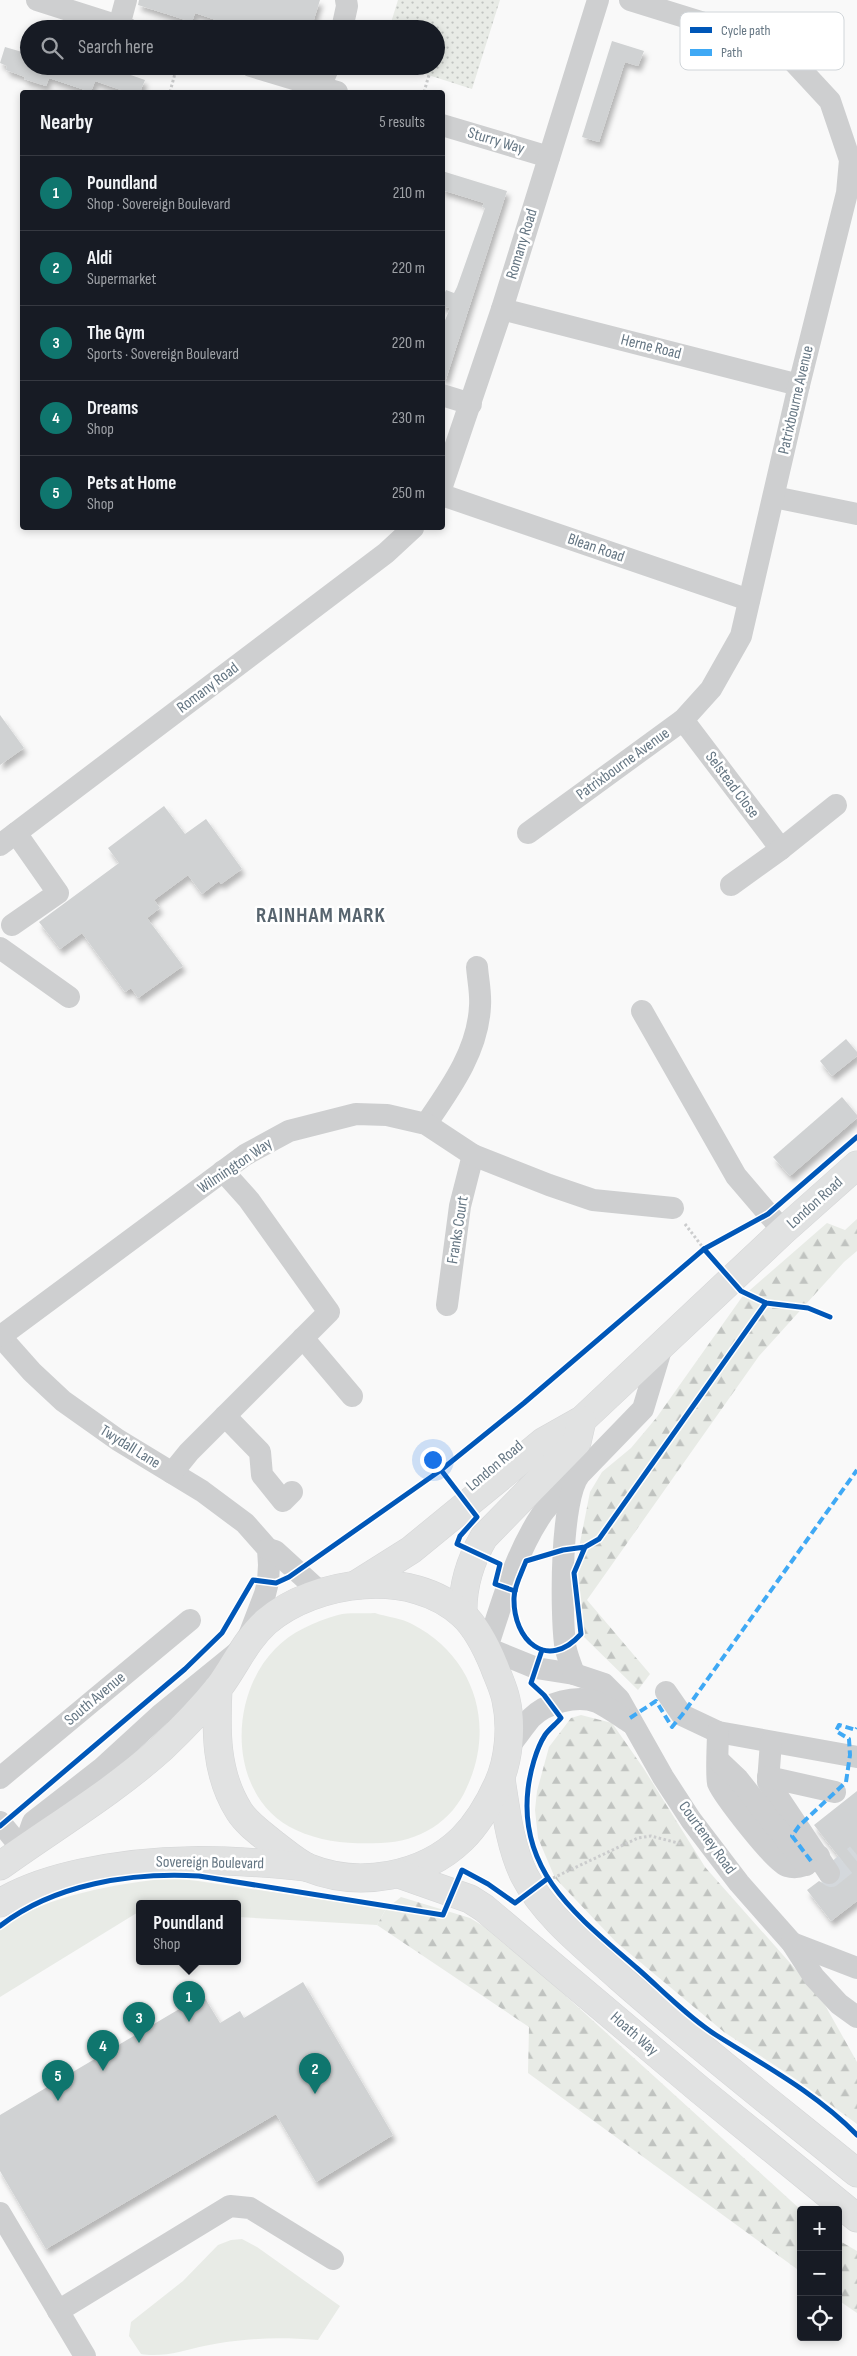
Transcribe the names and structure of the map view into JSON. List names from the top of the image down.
{
  "streets": {
    "main road": ["London Road", "Sovereign Boulevard", "Hoath Way"],
    "street": [
      "Sturry Way",
      "Romany Road",
      "Herne Road",
      "Patrixbourne Avenue",
      "Blean Road",
      "Selstead Close",
      "Wilmington Way",
      "Franks Court",
      "Twydall Lane",
      "South Avenue",
      "Courteney Road"
    ]
  },
  "crossings": [
    ["Sturry Way", "Romany Road"],
    ["Romany Road", "Herne Road"],
    ["Herne Road", "Patrixbourne Avenue"],
    ["Patrixbourne Avenue", "Blean Road"],
    ["Patrixbourne Avenue", "Selstead Close"],
    ["Wilmington Way", "Franks Court"],
    ["Wilmington Way", "Twydall Lane"]
  ],
  "districts": ["RAINHAM MARK"],
  "legend": ["Cycle path", "Path"],
  "page": {
    "search": "Search here",
    "heading": ["Nearby", "5 results"],
    "list": [
      {
        "mark": "1",
        "name": "Poundland",
        "note": "Shop · Sovereign Boulevard",
        "value": "210 m"
      },
      {
        "mark": "2",
        "name": "Aldi",
        "note": "Supermarket",
        "value": "220 m"
      },
      {
        "mark": "3",
        "name": "The Gym",
        "note": "Sports · Sovereign Boulevard",
        "value": "220 m"
      },
      {
        "mark": "4",
        "name": "Dreams",
        "note": "Shop",
        "value": "230 m"
      },
      {
        "mark": "5",
        "name": "Pets at Home",
        "note": "Shop",
        "value": "250 m"
      }
    ],
    "popup": ["Poundland", "Shop"],
    "pins": [
      "1",
      "3",
      "4",
      "2",
      "5"
    ],
    "map_buttons": ["+", "−"]
  }
}
